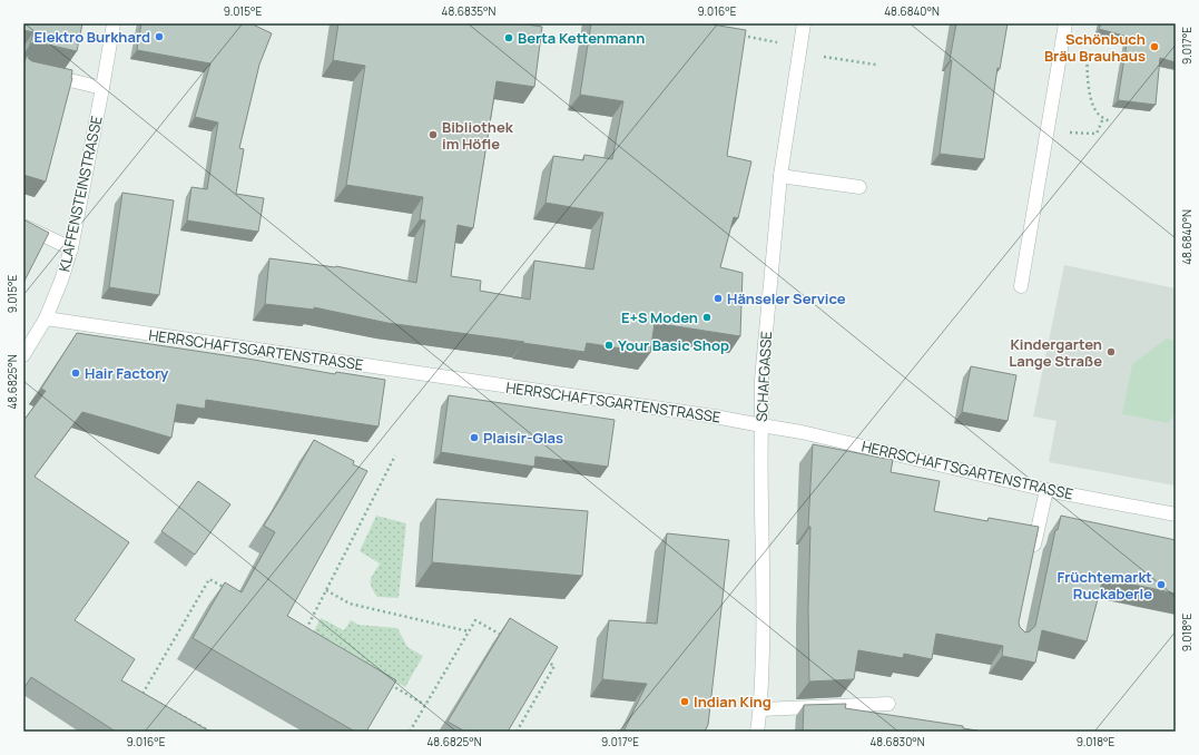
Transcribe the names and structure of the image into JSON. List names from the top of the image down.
{
  "streets": {
    "street": ["KLAFFENSTEINSTRASSE", "HERRSCHAFTSGARTENSTRASSE", "SCHAFGASSE"]
  },
  "crossings": [
    ["KLAFFENSTEINSTRASSE", "HERRSCHAFTSGARTENSTRASSE"],
    ["HERRSCHAFTSGARTENSTRASSE", "SCHAFGASSE"]
  ],
  "places": [
    "Elektro Burkhard",
    "Berta Kettenmann",
    "Schönbuch Bräu Brauhaus",
    "Bibliothek im Höfle",
    "Hänseler Service",
    "E+S Moden",
    "Your Basic Shop",
    "Kindergarten Lange Straße",
    "Hair Factory",
    "Plaisir-Glas",
    "Früchtemarkt Ruckaberle",
    "Indian King"
  ],
  "coordinates": [
    "9.015°E",
    "48.6835°N",
    "9.016°E",
    "48.6840°N",
    "9.017°E",
    "48.6825°N",
    "9.018°E",
    "48.6830°N"
  ]
}
